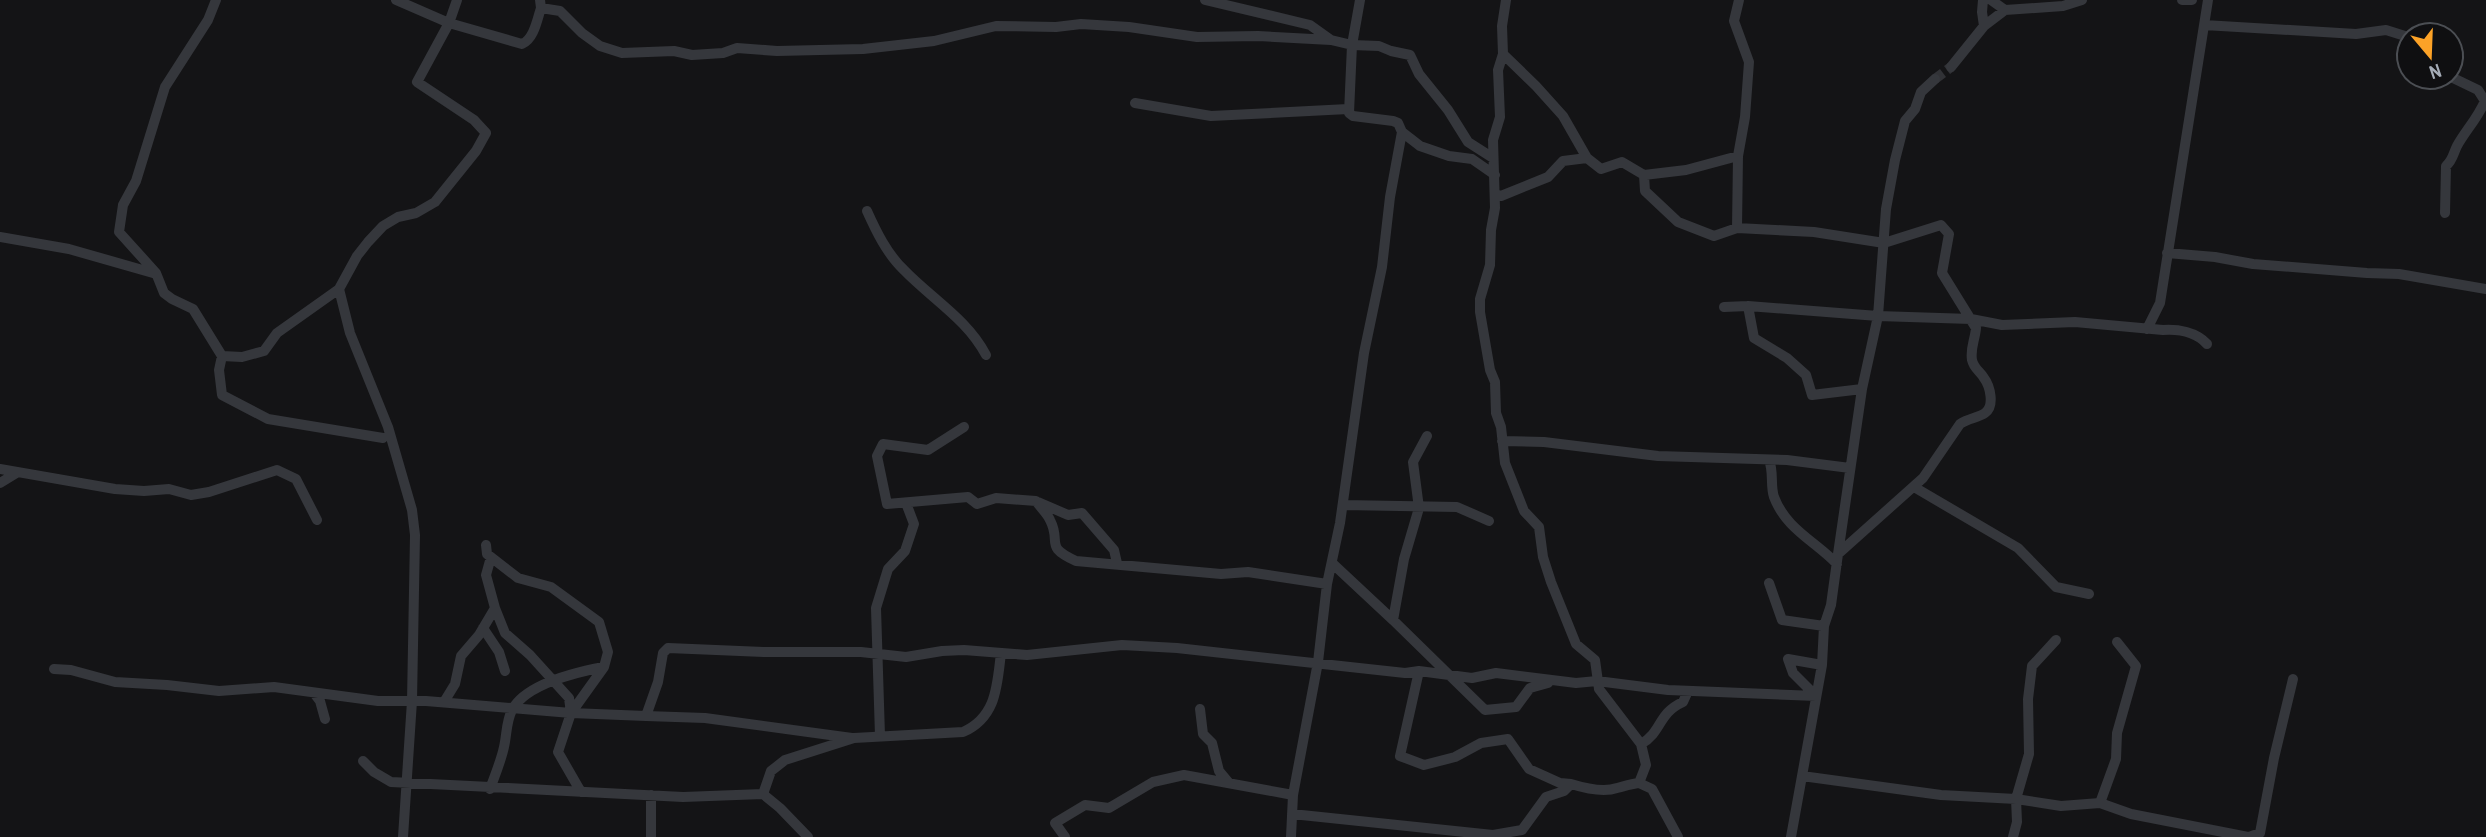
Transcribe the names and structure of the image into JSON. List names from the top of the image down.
{
  "north": "bottom"
}
